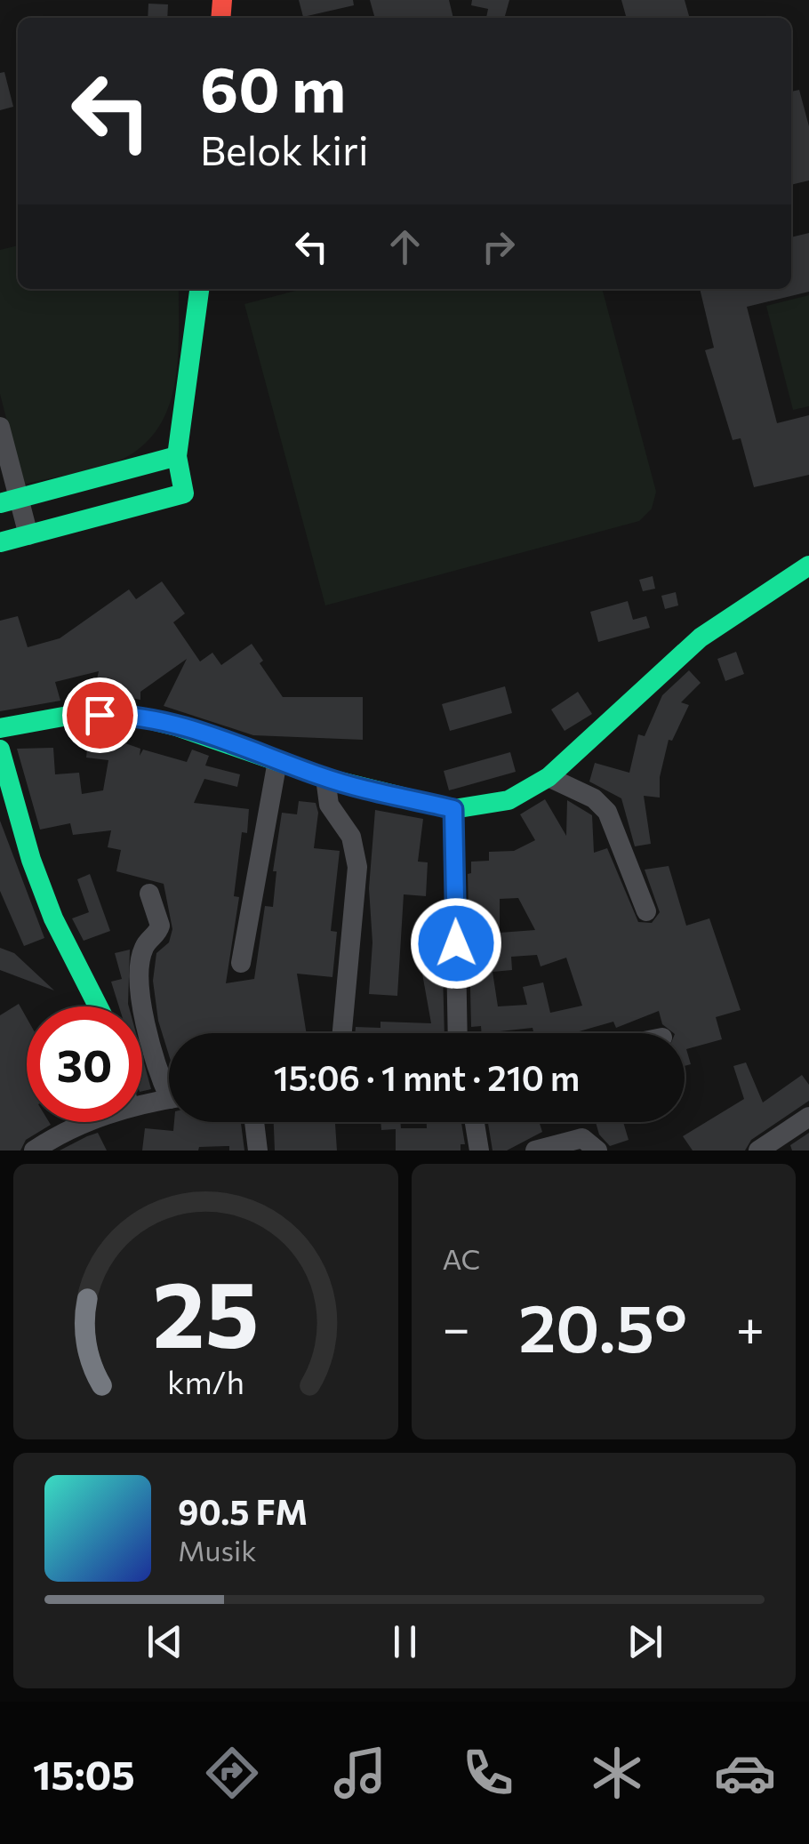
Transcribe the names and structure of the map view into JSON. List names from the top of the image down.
{
  "page": {
    "turn": ["60 m", "Belok kiri"],
    "limit": "30",
    "trip": "15:06 · 1 mnt · 210 m",
    "tile": "AC",
    "heat": ["−", "20.5°", "+"],
    "song": ["90.5 FM", "Musik"],
    "tabs": "15:05",
    "gauge": ["25", "km/h"]
  }
}
